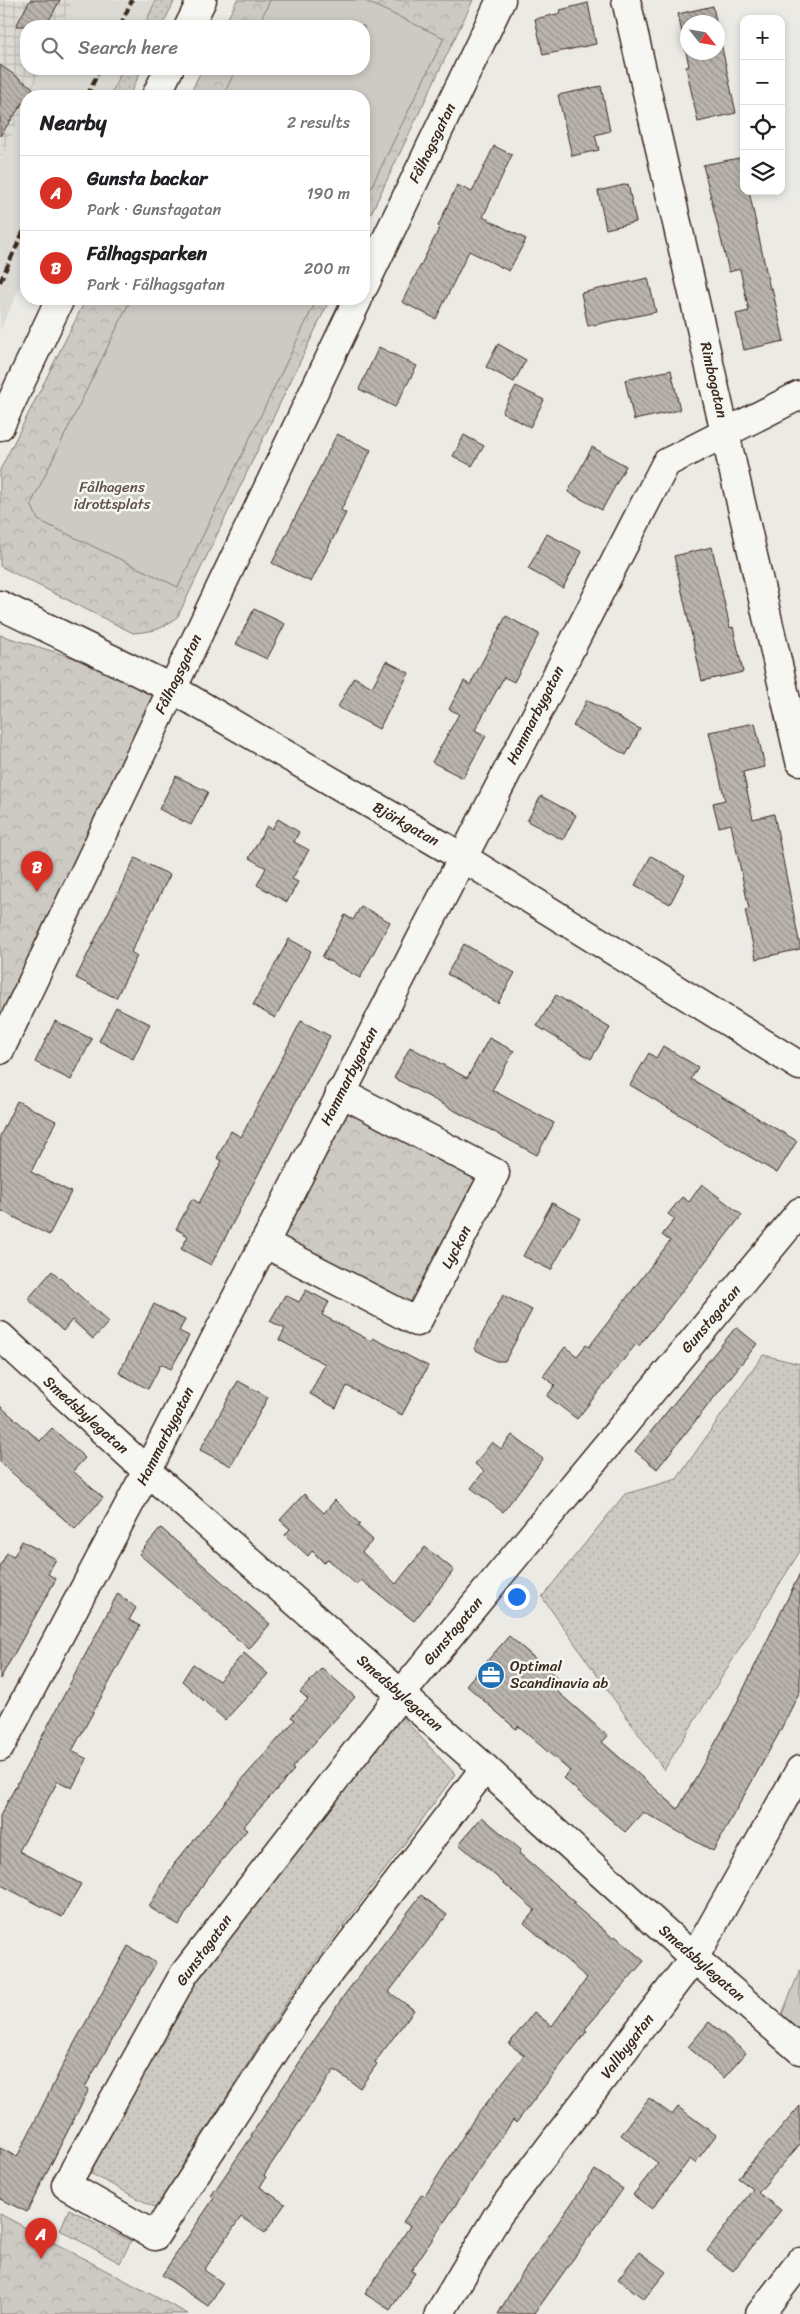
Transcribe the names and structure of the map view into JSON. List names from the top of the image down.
{
  "streets": {
    "street": [
      "Fålhagsgatan",
      "Rimbogatan",
      "Hammarbygatan",
      "Björkgatan",
      "Lyckan",
      "Gunstagatan",
      "Smedsbylegatan",
      "Vallbygatan"
    ]
  },
  "crossings": [
    ["Fålhagsgatan", "Björkgatan"],
    ["Rimbogatan", "Hammarbygatan"],
    ["Hammarbygatan", "Björkgatan"],
    ["Hammarbygatan", "Lyckan"],
    ["Hammarbygatan", "Smedsbylegatan"],
    ["Gunstagatan", "Smedsbylegatan"],
    ["Smedsbylegatan", "Vallbygatan"]
  ],
  "parks": ["Fålhagens idrottsplats"],
  "places": {
    "office": ["Optimal Scandinavia ab"]
  },
  "north": "bottom right",
  "page": {
    "map_buttons": ["+", "−"],
    "search": "Search here",
    "heading": ["Nearby", "2 results"],
    "list": [
      {
        "mark": "A",
        "name": "Gunsta backar",
        "note": "Park · Gunstagatan",
        "value": "190 m"
      },
      {
        "mark": "B",
        "name": "Fålhagsparken",
        "note": "Park · Fålhagsgatan",
        "value": "200 m"
      }
    ],
    "pins": ["B", "A"]
  }
}
